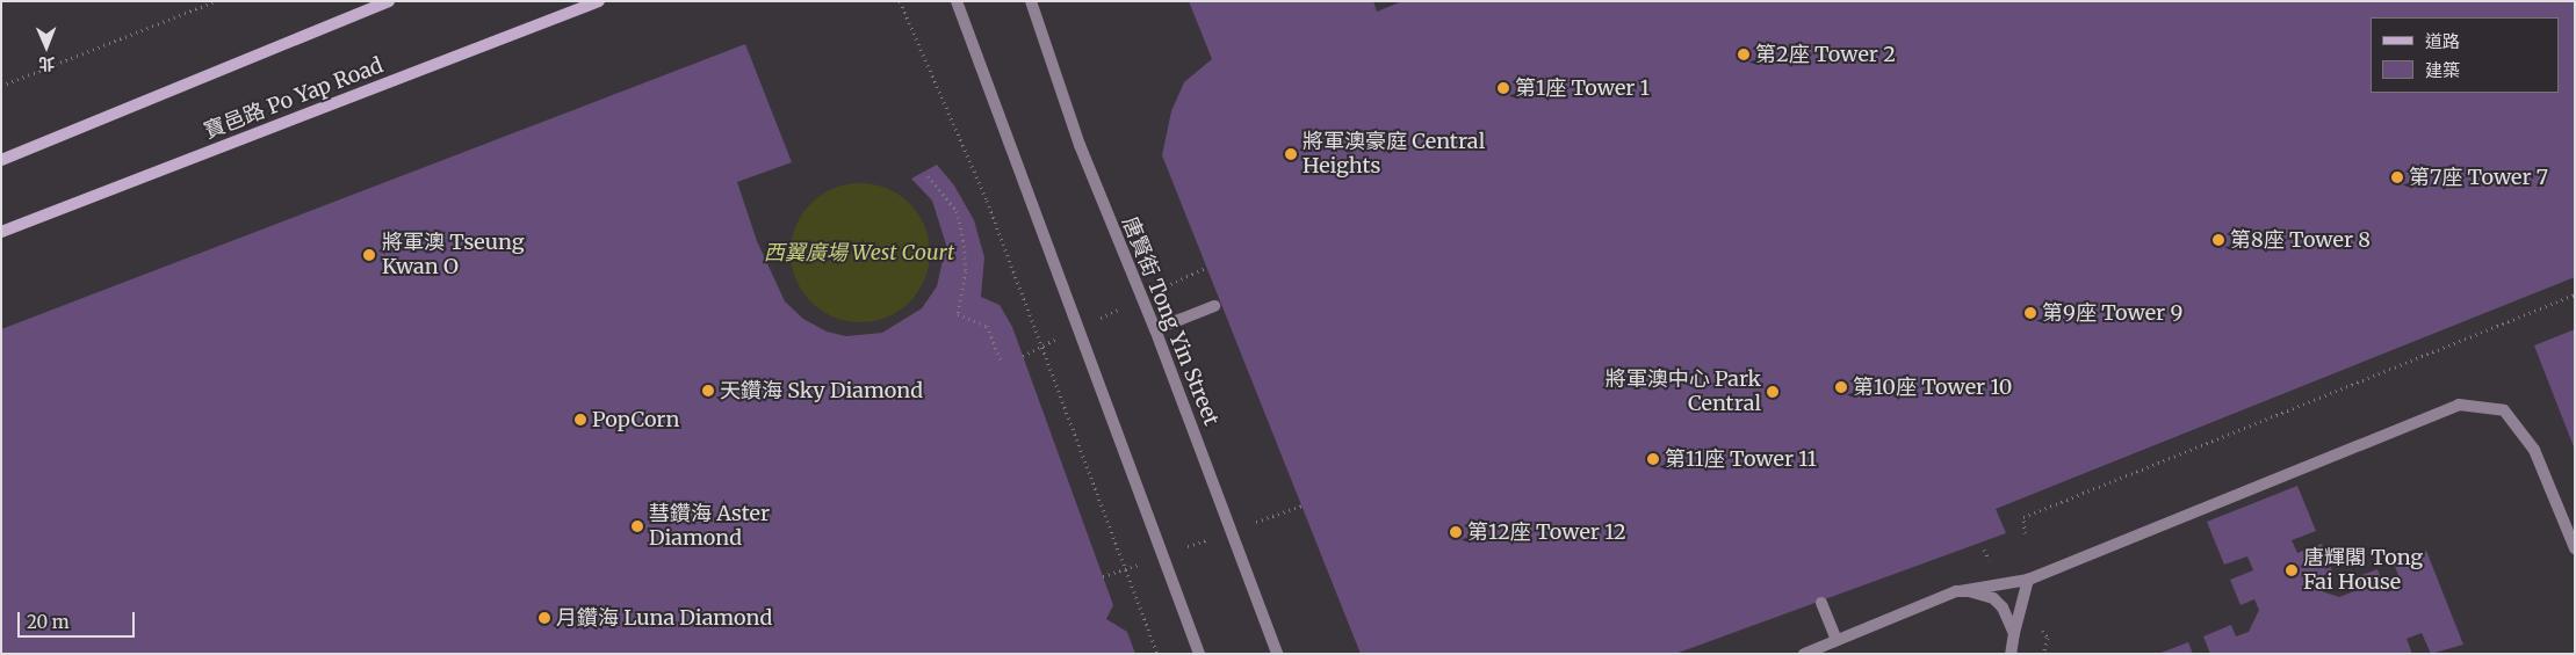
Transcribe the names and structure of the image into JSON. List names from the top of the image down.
{
  "streets": {
    "main road": ["寶邑路 Po Yap Road"],
    "street": ["唐賢街 Tong Yin Street"]
  },
  "parks": ["西翼廣場 West Court"],
  "places": [
    "第2座 Tower 2",
    "第1座 Tower 1",
    "將軍澳豪庭 Central Heights",
    "第7座 Tower 7",
    "第8座 Tower 8",
    "將軍澳 Tseung Kwan O",
    "第9座 Tower 9",
    "第10座 Tower 10",
    "天鑽海 Sky Diamond",
    "將軍澳中心 Park Central",
    "PopCorn",
    "第11座 Tower 11",
    "彗鑽海 Aster Diamond",
    "第12座 Tower 12",
    "唐輝閣 Tong Fai House",
    "月鑽海 Luna Diamond"
  ],
  "legend": ["道路", "建築"],
  "scale_bar": "20 m",
  "north": "bottom"
}
